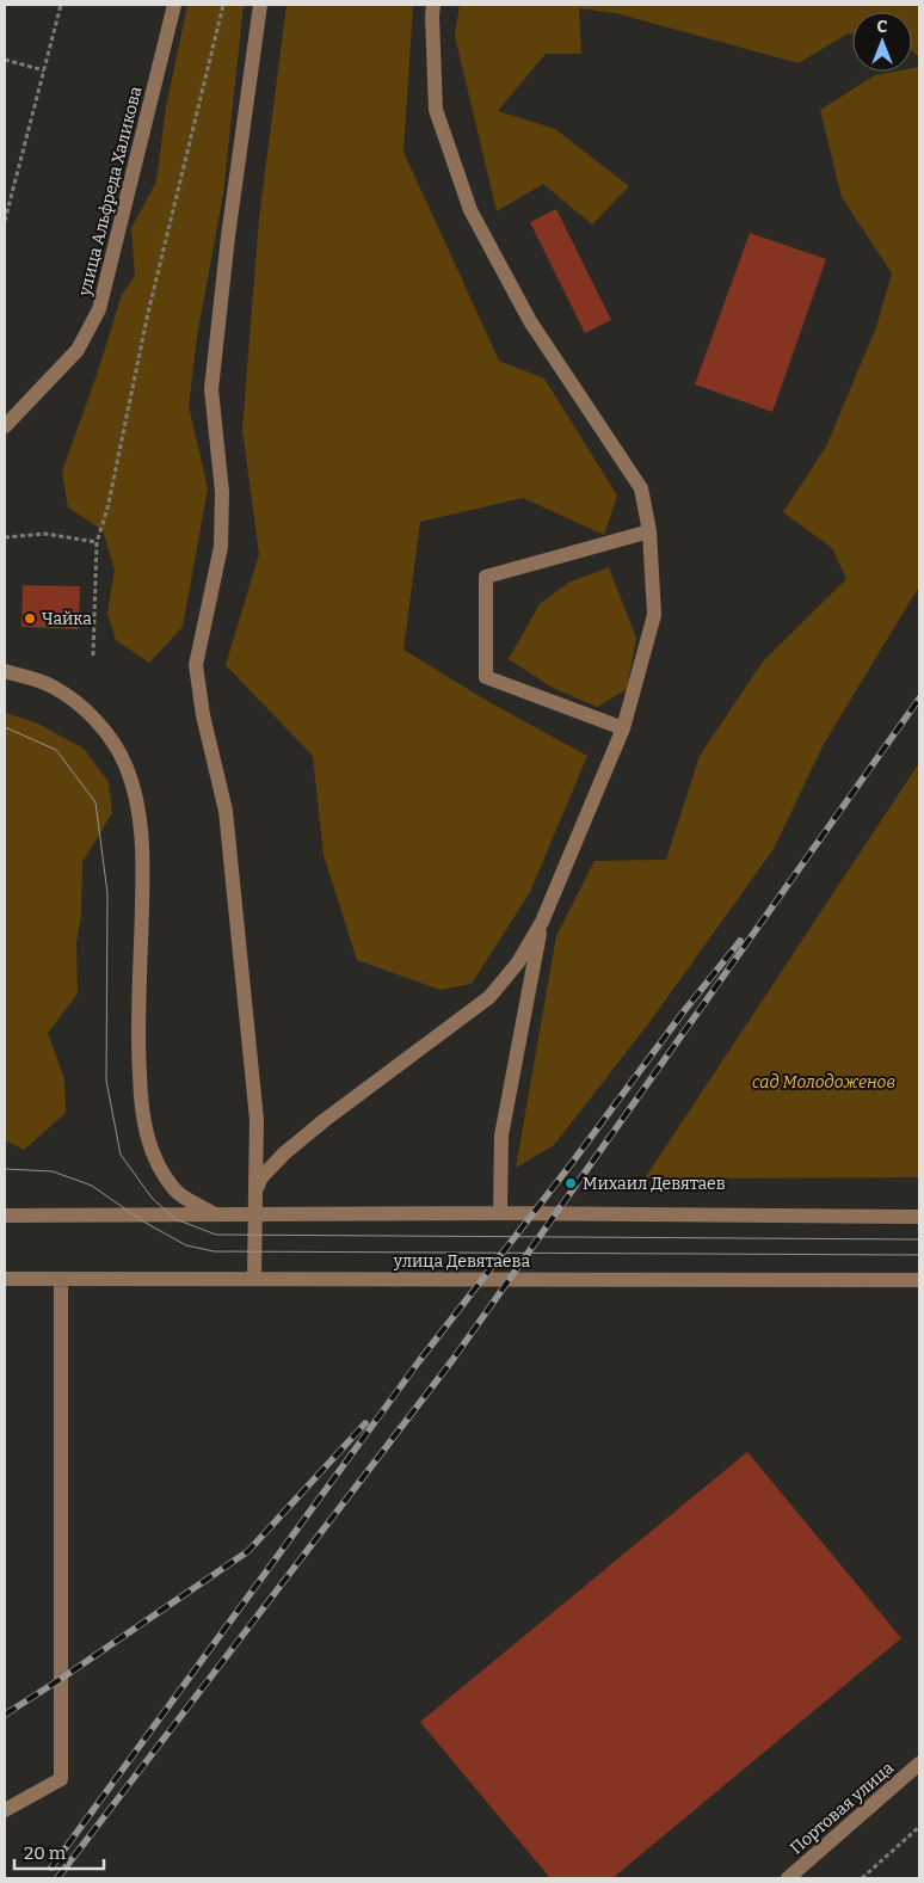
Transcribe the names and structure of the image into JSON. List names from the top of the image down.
{
  "streets": {
    "street": ["улица Альфреда Халикова", "улица Девятаева", "Портовая улица"]
  },
  "parks": ["сад Молодоженов"],
  "places": ["Чайка", "Михаил Девятаев"],
  "scale_bar": "20 m",
  "north": "top"
}
